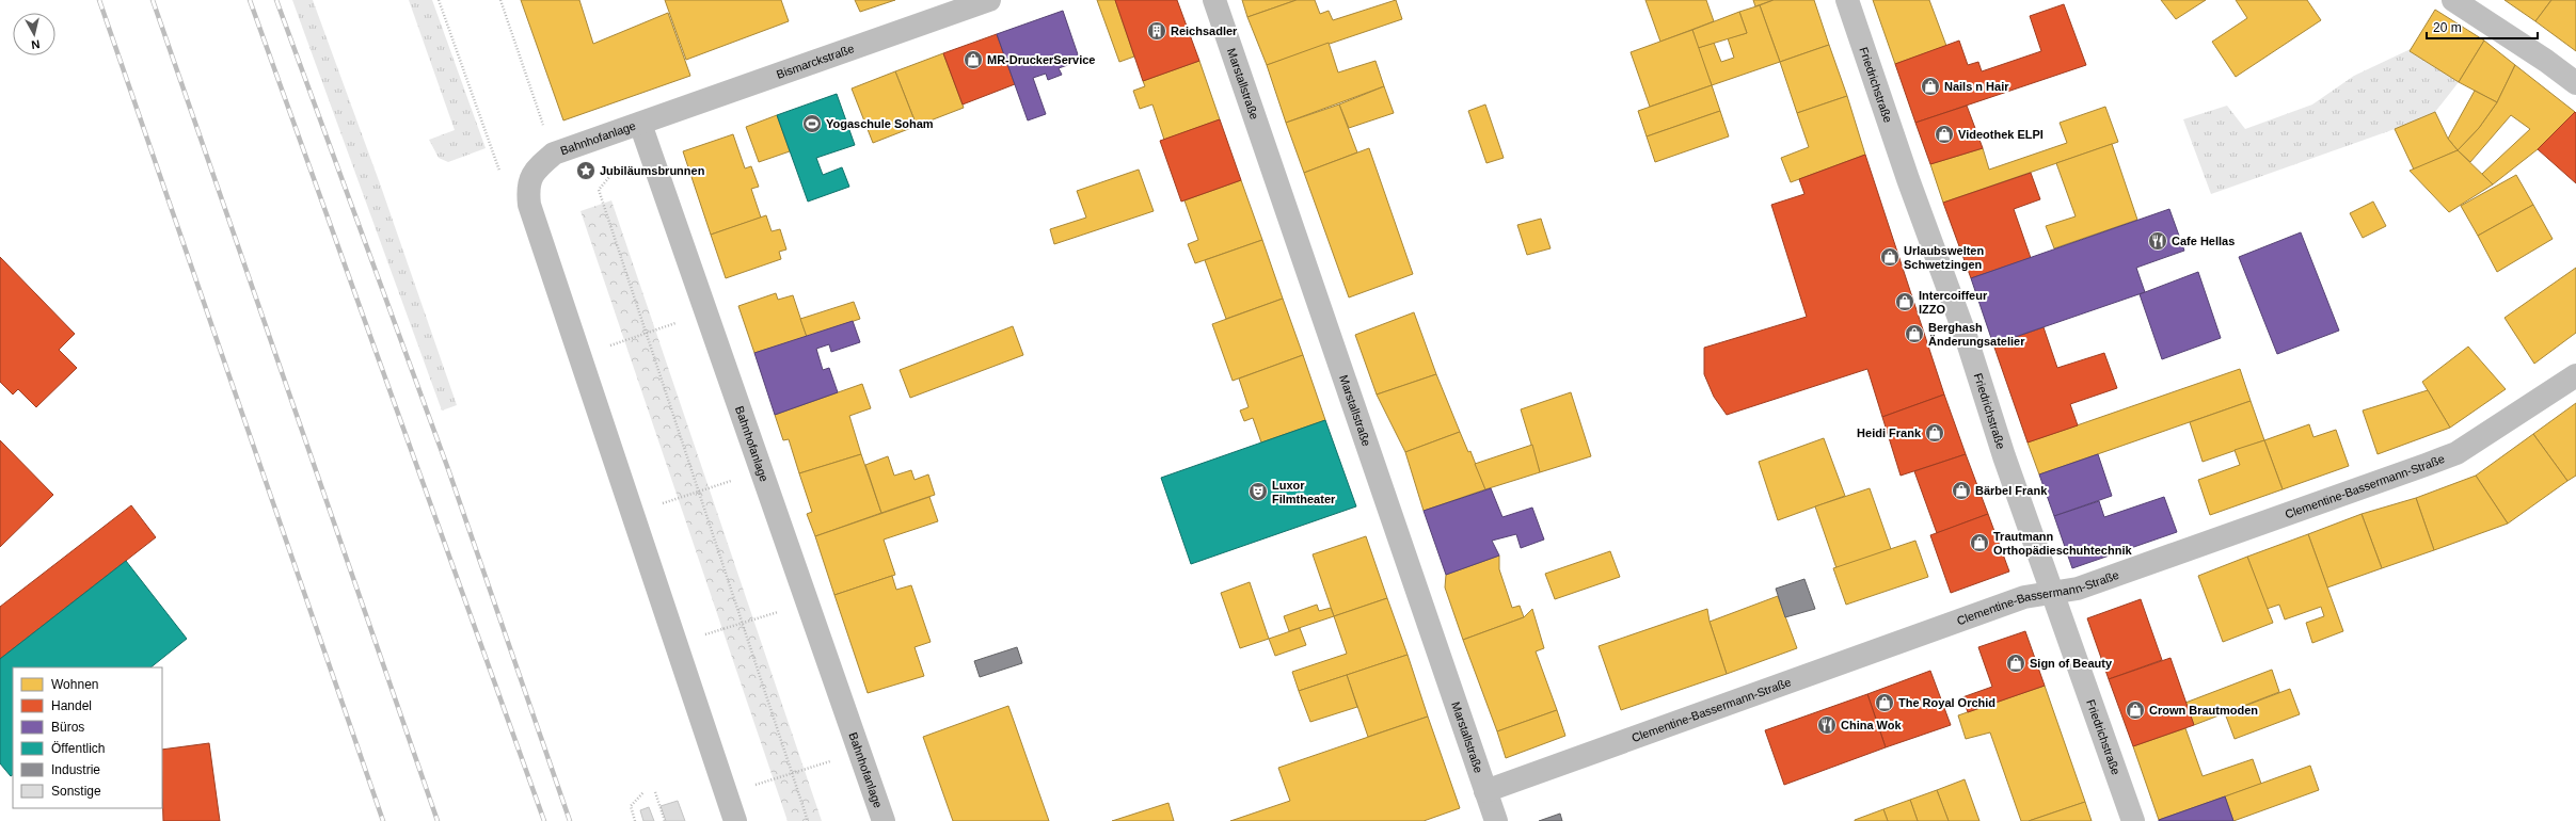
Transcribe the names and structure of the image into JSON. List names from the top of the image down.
{
  "streets": {
    "street": [
      "Bismarckstraße",
      "Marstallstraße",
      "Friedrichstraße",
      "Bahnhofanlage",
      "Clementine-Bassermann-Straße"
    ]
  },
  "crossings": [
    ["Bismarckstraße", "Bahnhofanlage"],
    ["Marstallstraße", "Clementine-Bassermann-Straße"],
    ["Friedrichstraße", "Clementine-Bassermann-Straße"]
  ],
  "places": {
    "building": ["Reichsadler"],
    "shop": [
      "MR-DruckerService",
      "Nails n Hair",
      "Videothek ELPI",
      "Urlaubswelten Schwetzingen",
      "Intercoiffeur IZZO",
      "Berghash Änderungsatelier",
      "Heidi Frank",
      "Bärbel Frank",
      "Trautmann Orthopädieschuhtechnik",
      "Sign of Beauty",
      "The Royal Orchid",
      "Crown Brautmoden"
    ],
    "sports": ["Yogaschule Soham"],
    "place": ["Jubiläumsbrunnen"],
    "restaurant": ["Cafe Hellas", "China Wok"],
    "theatre": ["Luxor Filmtheater"]
  },
  "legend": [
    "Wohnen",
    "Handel",
    "Büros",
    "Öffentlich",
    "Industrie",
    "Sonstige"
  ],
  "scale_bar": "20 m",
  "north": "bottom"
}
